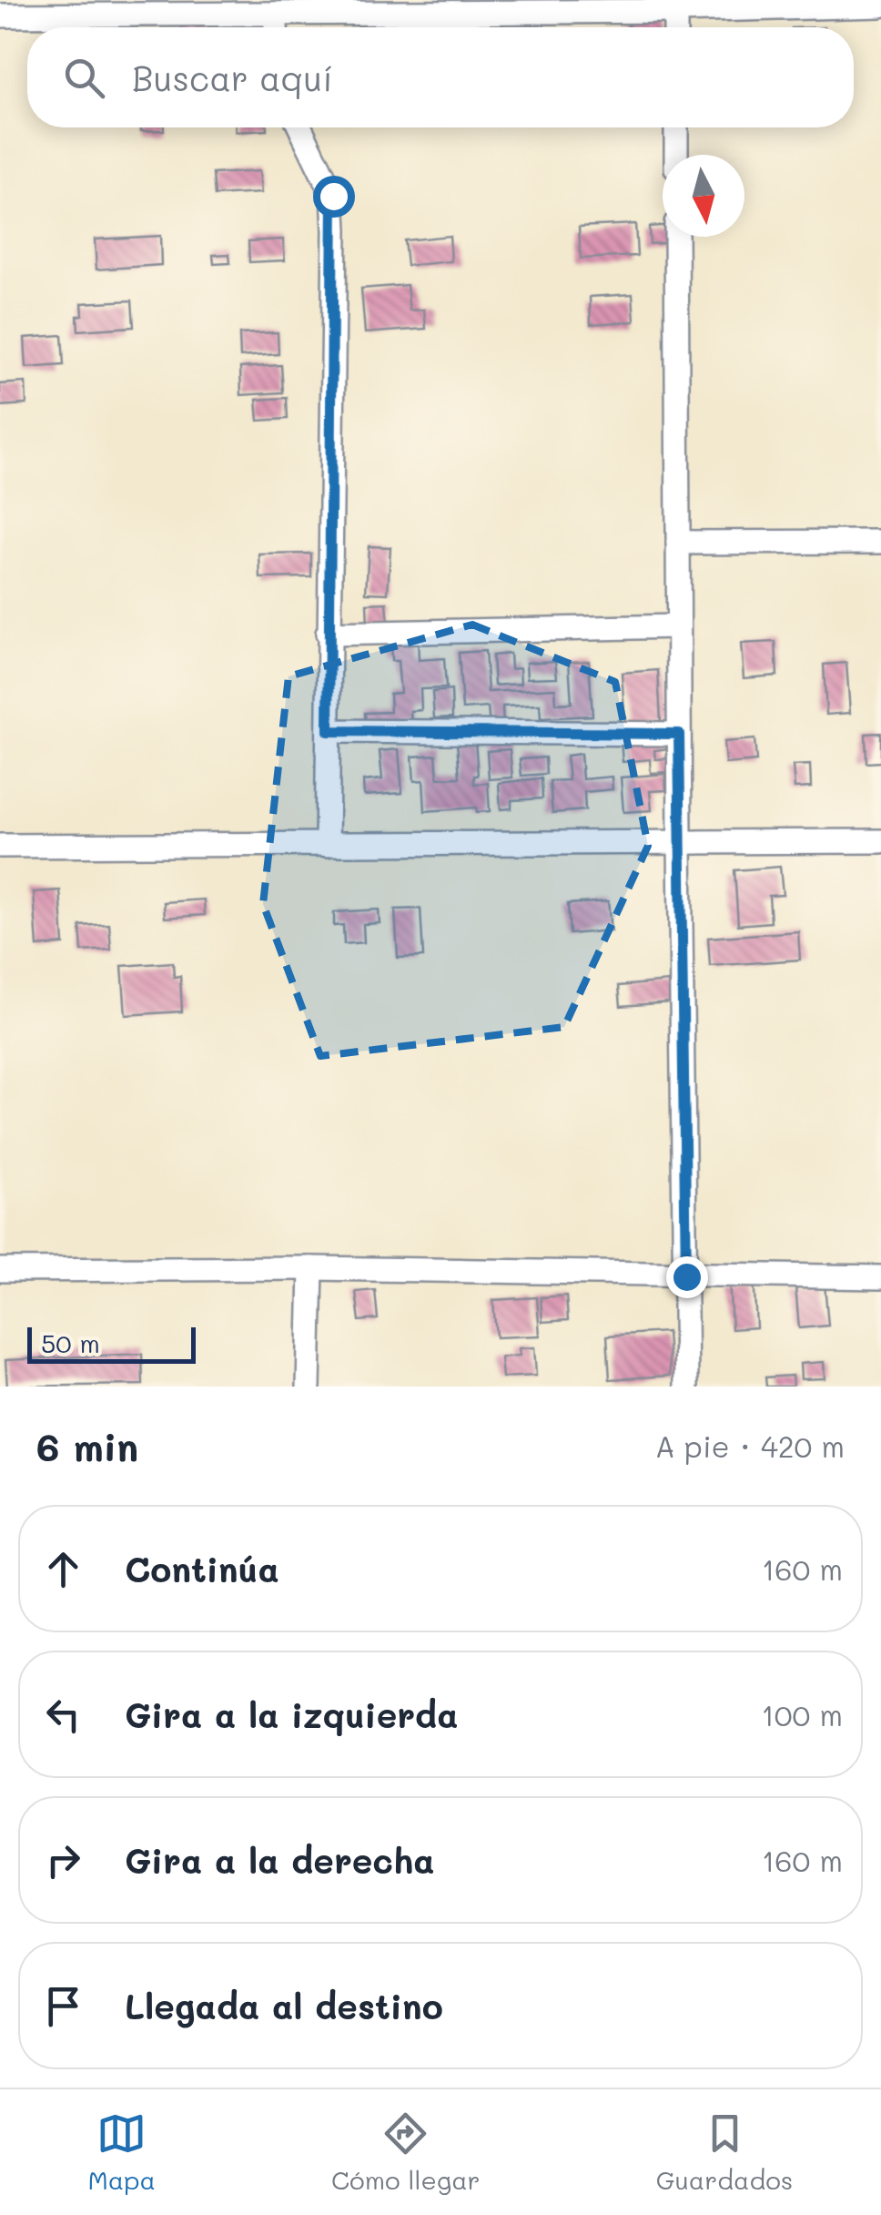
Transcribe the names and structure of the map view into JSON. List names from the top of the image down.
{
  "scale_bar": "50 m",
  "north": "bottom",
  "page": {
    "search": "Buscar aquí",
    "scale": "50 m",
    "heading": ["6 min", "A pie · 420 m"],
    "list": [
      ["Continúa", "160 m"],
      ["Gira a la izquierda", "100 m"],
      ["Gira a la derecha", "160 m"],
      "Llegada al destino"
    ],
    "nav": ["Mapa", "Cómo llegar", "Guardados"]
  }
}
